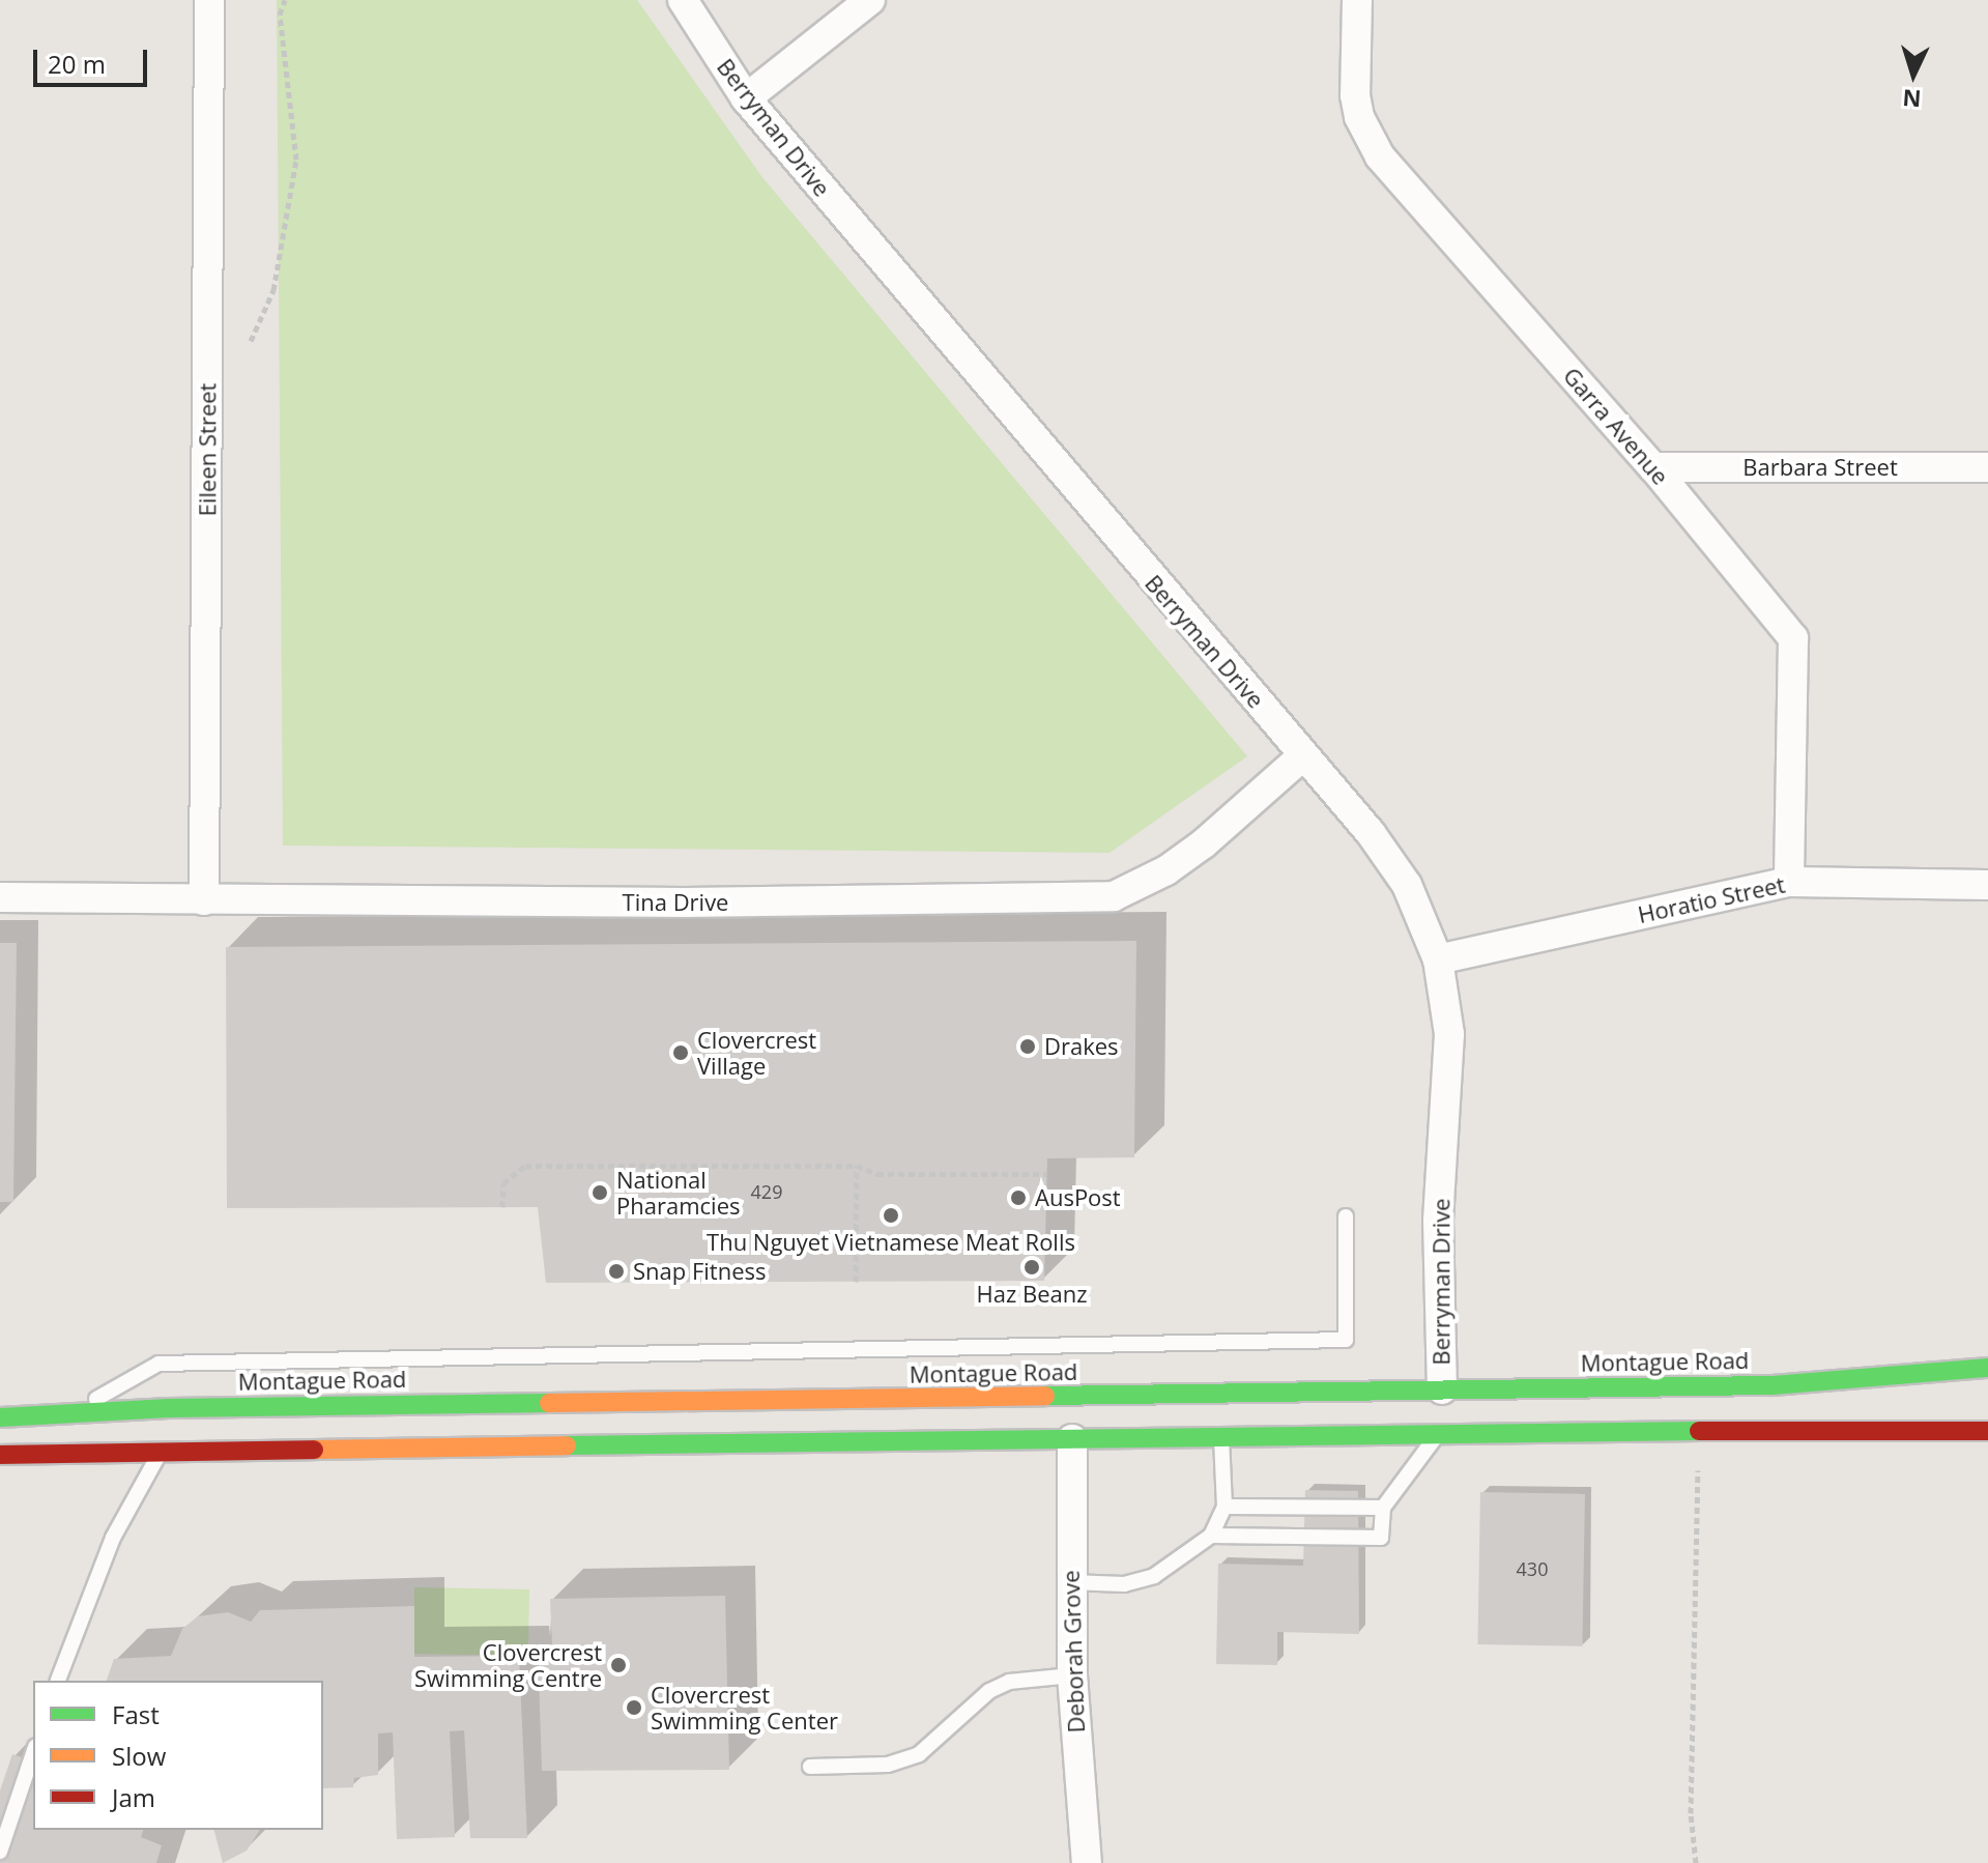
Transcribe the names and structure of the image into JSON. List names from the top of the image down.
{
  "streets": {
    "main road": ["Montague Road"],
    "street": [
      "Berryman Drive",
      "Garra Avenue",
      "Eileen Street",
      "Barbara Street",
      "Horatio Street",
      "Tina Drive",
      "Deborah Grove"
    ]
  },
  "crossings": [
    ["Berryman Drive", "Horatio Street"],
    ["Berryman Drive", "Tina Drive"],
    ["Berryman Drive", "Montague Road"],
    ["Garra Avenue", "Barbara Street"],
    ["Garra Avenue", "Horatio Street"],
    ["Eileen Street", "Tina Drive"],
    ["Montague Road", "Deborah Grove"]
  ],
  "places": [
    "Drakes",
    "Clovercrest Village",
    "National Pharamcies",
    "AusPost",
    "Thu Nguyet Vietnamese Meat Rolls",
    "Haz Beanz",
    "Snap Fitness",
    "Clovercrest Swimming Centre",
    "Clovercrest Swimming Center"
  ],
  "house_numbers": ["429", "430"],
  "legend": ["Fast", "Slow", "Jam"],
  "scale_bar": "20 m",
  "north": "bottom"
}
